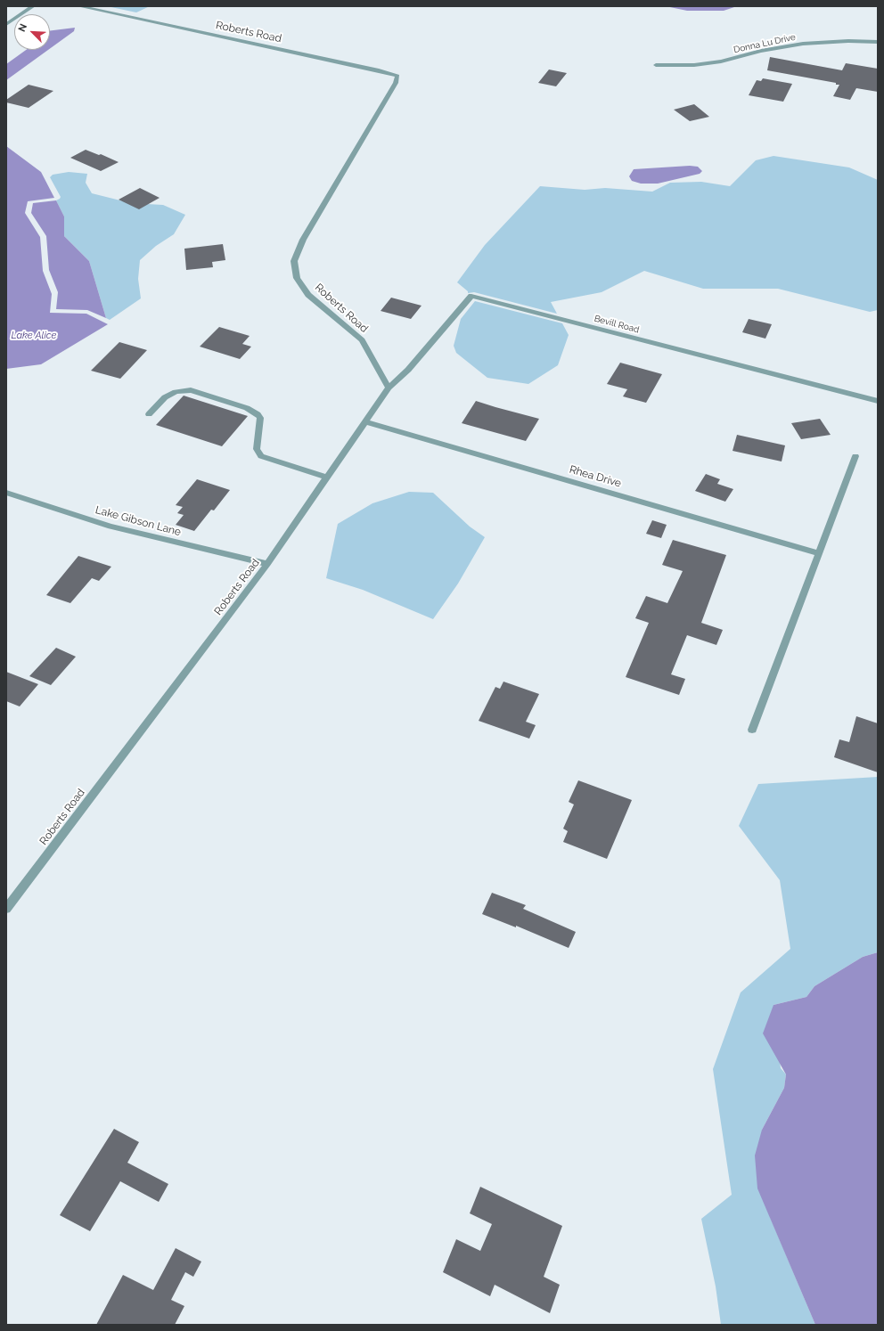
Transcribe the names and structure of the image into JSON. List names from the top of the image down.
{
  "streets": {
    "street": [
      "Roberts Road",
      "Donna Lu Drive",
      "Bevill Road",
      "Rhea Drive",
      "Lake Gibson Lane"
    ]
  },
  "crossings": [
    ["Roberts Road", "Bevill Road"],
    ["Roberts Road", "Rhea Drive"],
    ["Roberts Road", "Lake Gibson Lane"]
  ],
  "water": ["Lake Alice"],
  "north": "top left"
}
